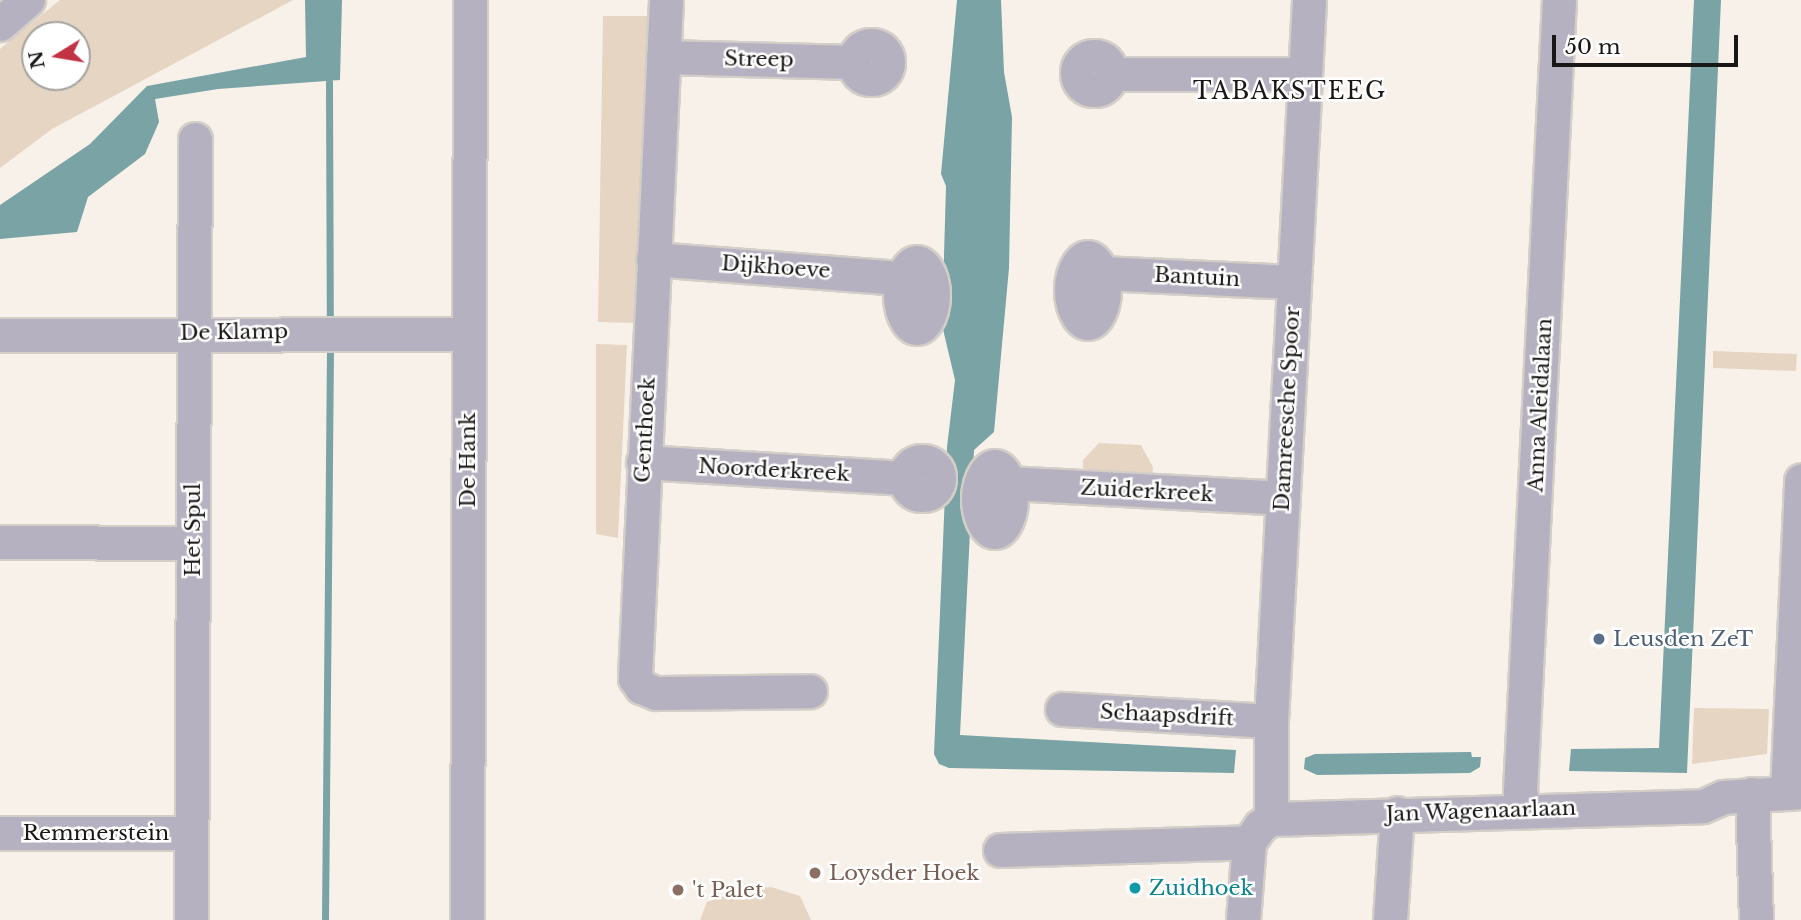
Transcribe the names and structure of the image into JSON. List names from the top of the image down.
{
  "streets": {
    "street": [
      "Streep",
      "Dijkhoeve",
      "Bantuin",
      "De Klamp",
      "Anna Aleidalaan",
      "Damreesche Spoor",
      "Genthoek",
      "De Hank",
      "Noorderkreek",
      "Zuiderkreek",
      "Het Spul",
      "Schaapsdrift",
      "Jan Wagenaarlaan",
      "Remmerstein"
    ]
  },
  "crossings": [
    ["Streep", "Genthoek"],
    ["Dijkhoeve", "Genthoek"],
    ["Bantuin", "Damreesche Spoor"],
    ["De Klamp", "De Hank"],
    ["De Klamp", "Het Spul"],
    ["Anna Aleidalaan", "Jan Wagenaarlaan"],
    ["Damreesche Spoor", "Zuiderkreek"],
    ["Damreesche Spoor", "Schaapsdrift"],
    ["Damreesche Spoor", "Jan Wagenaarlaan"],
    ["Genthoek", "Noorderkreek"],
    ["Het Spul", "Remmerstein"]
  ],
  "districts": ["TABAKSTEEG"],
  "places": [
    "Leusden ZeT",
    "Loysder Hoek",
    "Zuidhoek",
    "'t Palet"
  ],
  "scale_bar": "50 m",
  "north": "left"
}
